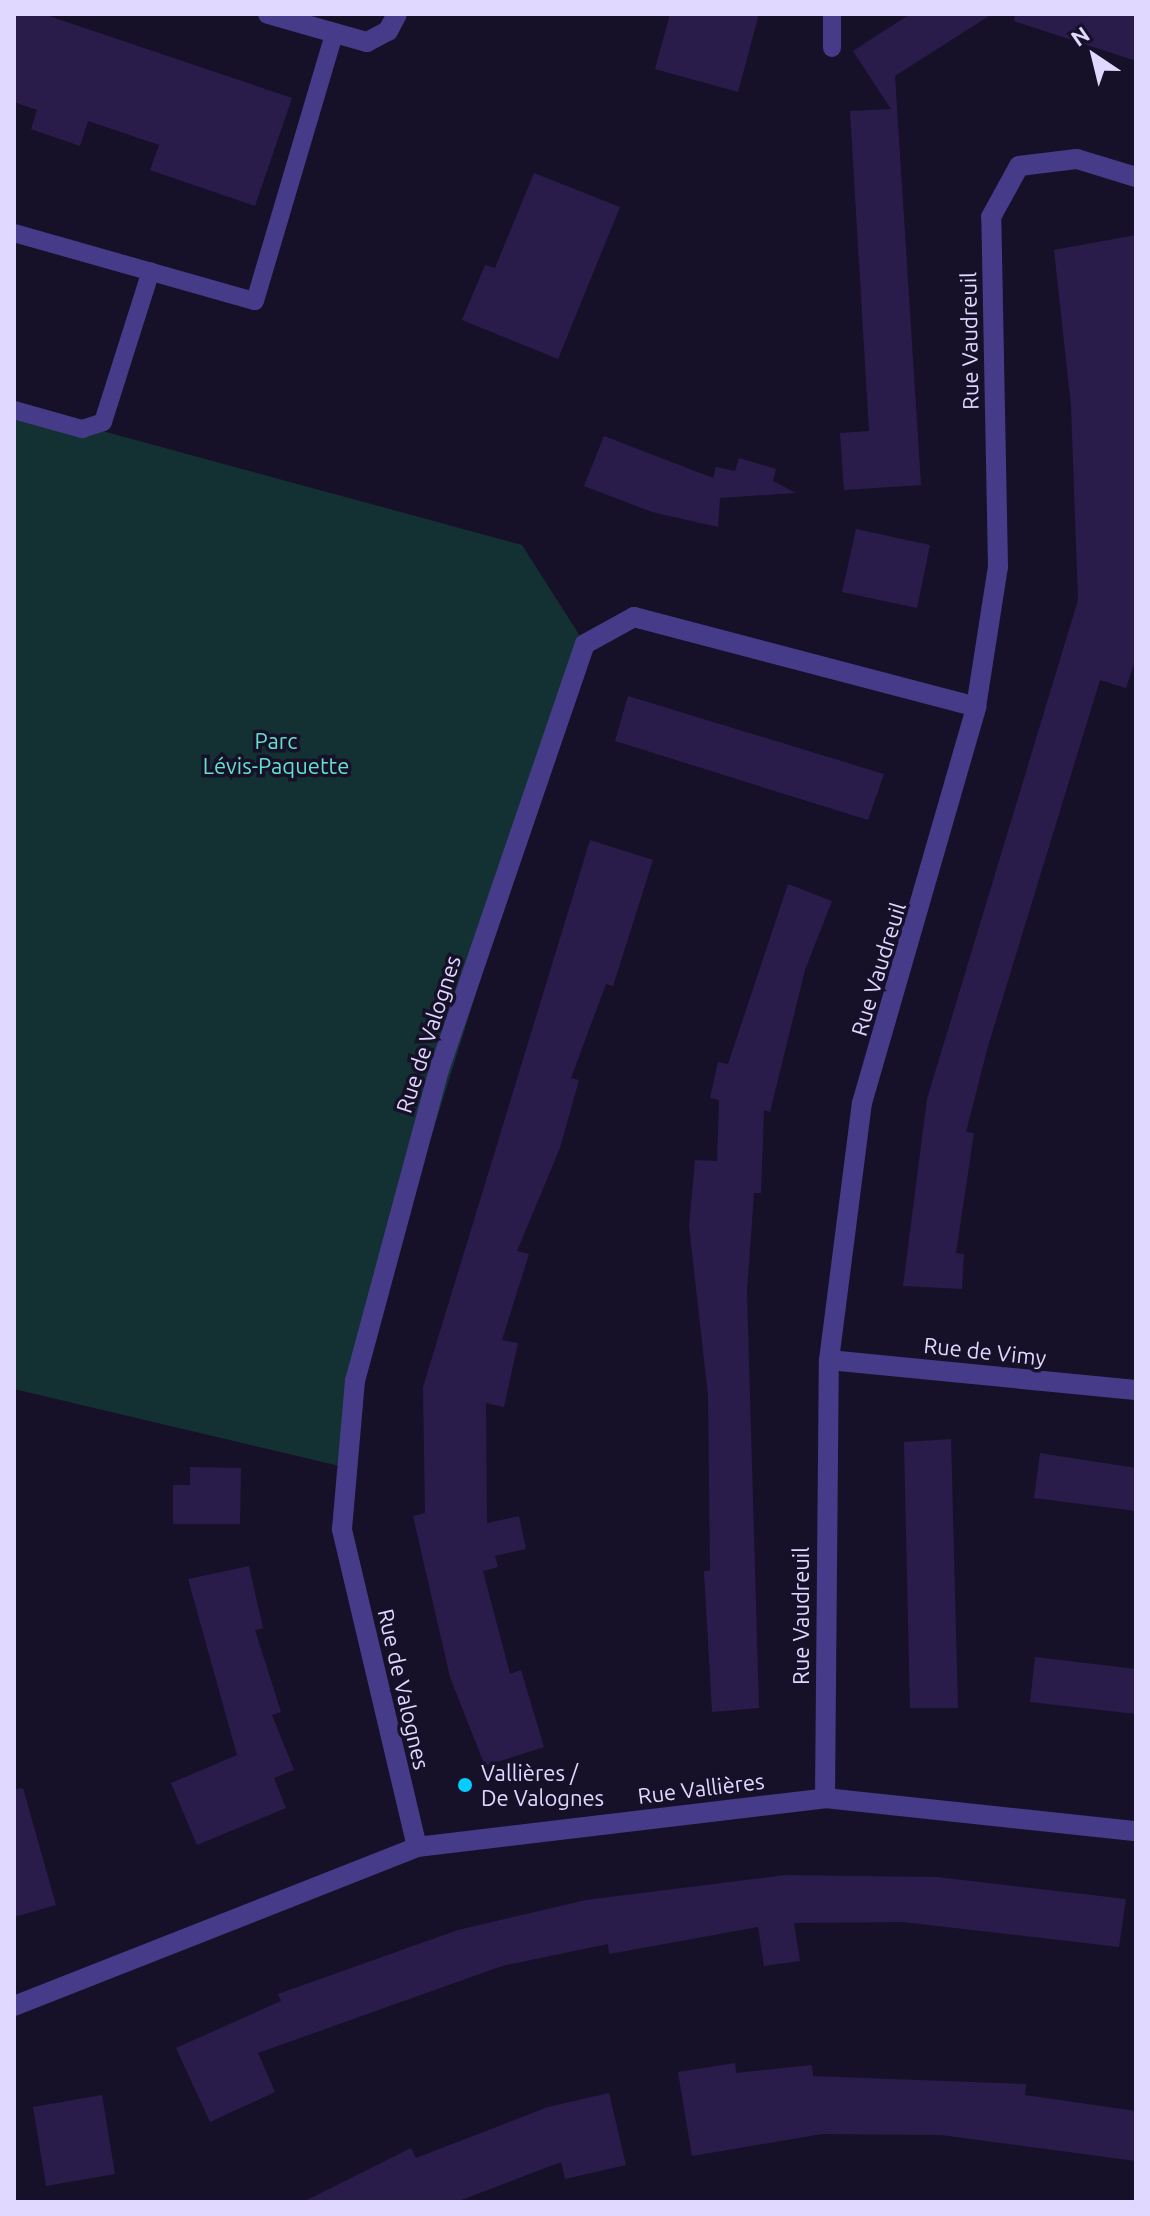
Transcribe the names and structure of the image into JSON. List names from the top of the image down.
{
  "streets": {
    "street": [
      "Rue Vaudreuil",
      "Rue de Valognes",
      "Rue de Vimy",
      "Rue Vallières"
    ]
  },
  "crossings": [
    ["Rue Vaudreuil", "Rue de Valognes"],
    ["Rue Vaudreuil", "Rue de Vimy"],
    ["Rue Vaudreuil", "Rue Vallières"],
    ["Rue de Valognes", "Rue Vallières"]
  ],
  "parks": ["Parc Lévis-Paquette"],
  "places": ["Vallières / De Valognes"],
  "north": "top left"
}
